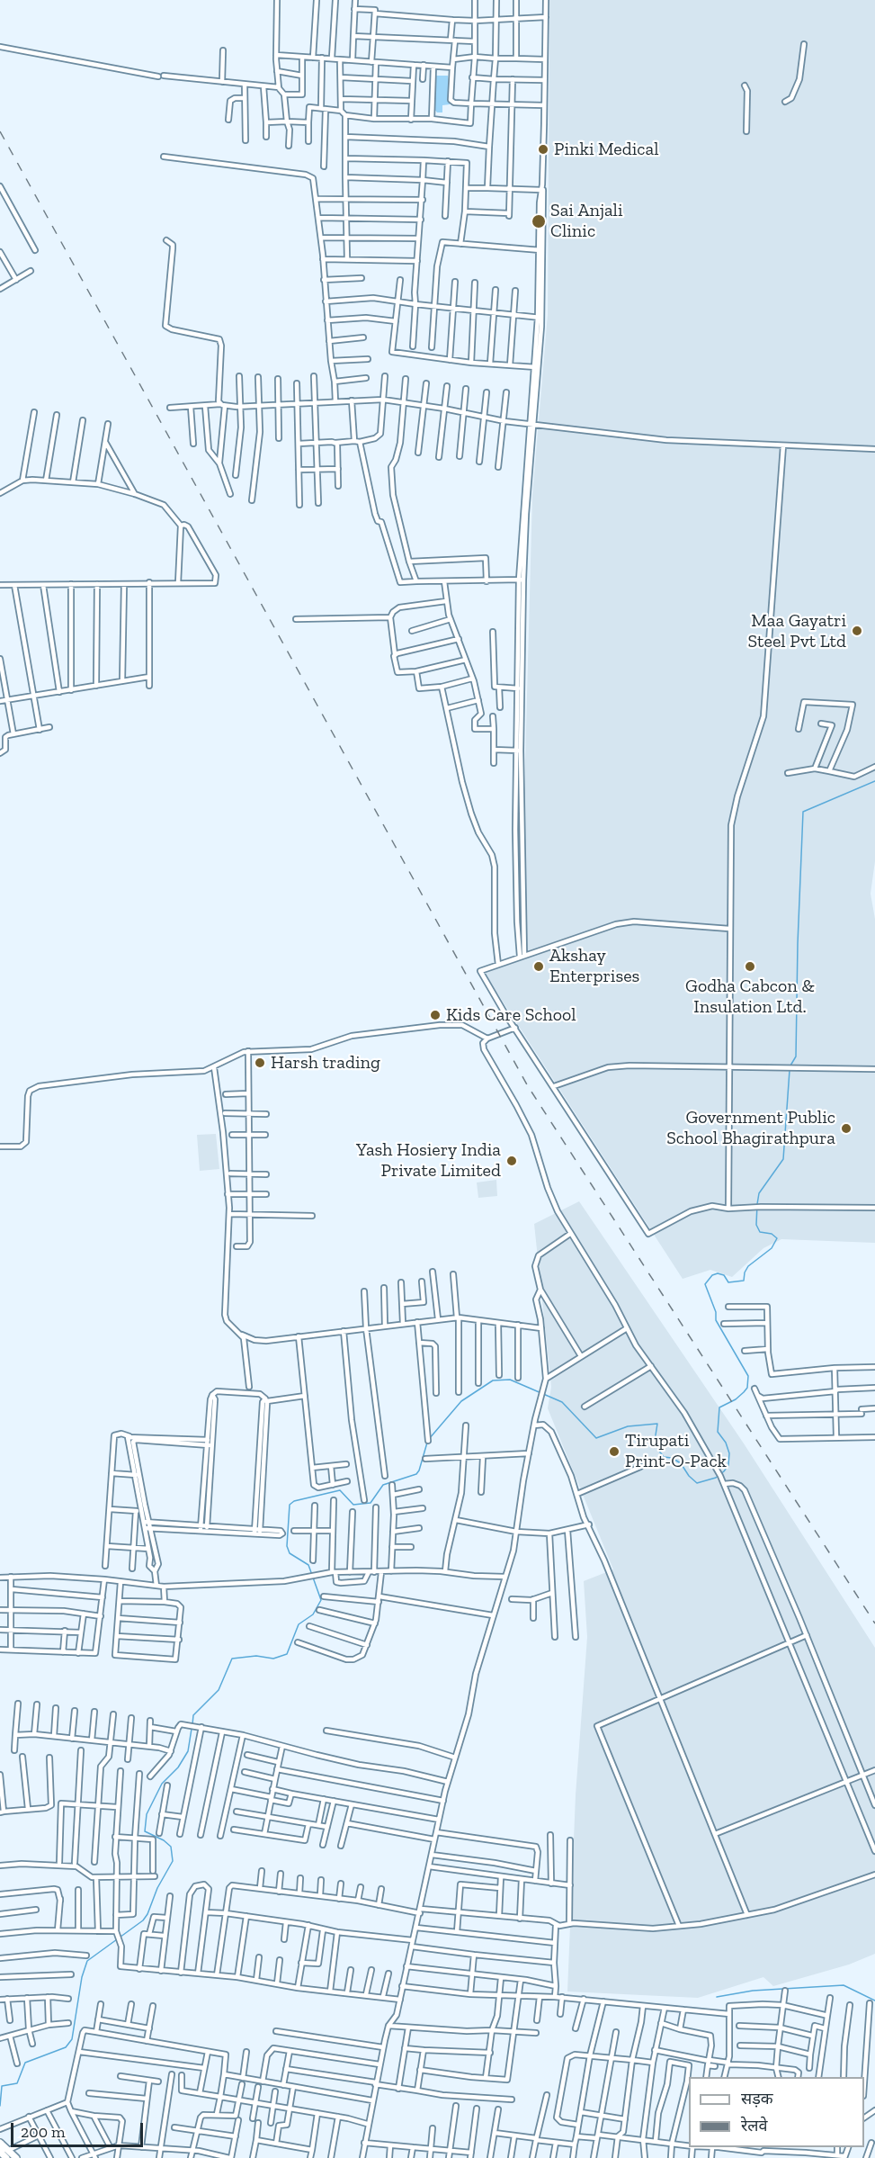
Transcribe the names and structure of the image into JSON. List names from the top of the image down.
{
  "places": [
    "Pinki Medical",
    "Sai Anjali Clinic",
    "Maa Gayatri Steel Pvt Ltd",
    "Akshay Enterprises",
    "Godha Cabcon & Insulation Ltd.",
    "Kids Care School",
    "Harsh trading",
    "Government Public School Bhagirathpura",
    "Yash Hosiery India Private Limited",
    "Tirupati Print-O-Pack"
  ],
  "legend": ["सड़क", "रेलवे"],
  "scale_bar": "200 m"
}
